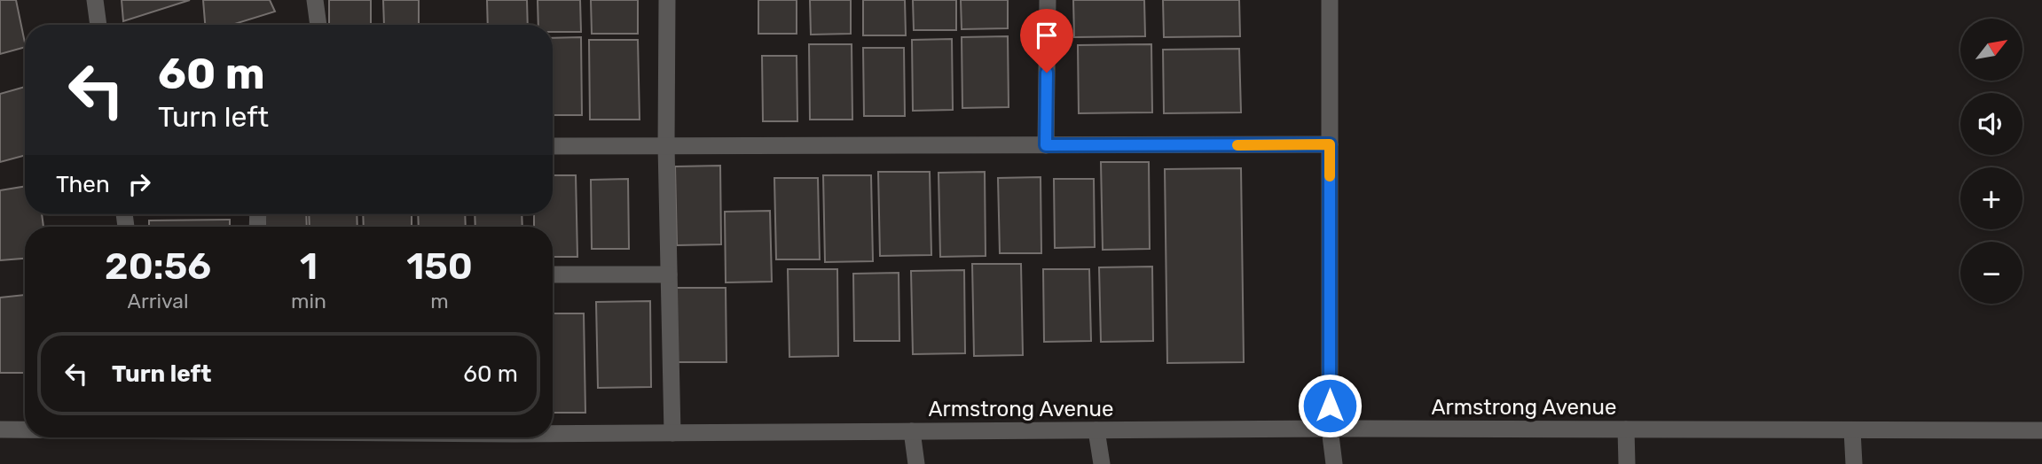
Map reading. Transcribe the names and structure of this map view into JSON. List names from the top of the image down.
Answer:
{
  "streets": {
    "street": ["Armstrong Avenue"]
  },
  "north": "top right",
  "page": {
    "map_buttons": ["+", "−"],
    "turn": ["60 m", "Turn left"],
    "then": "Then",
    "eta": [
      "20:56",
      "Arrival",
      "1",
      "min",
      "150",
      "m"
    ],
    "list": [
      {
        "name": "Turn left",
        "value": "60 m"
      }
    ]
  }
}
